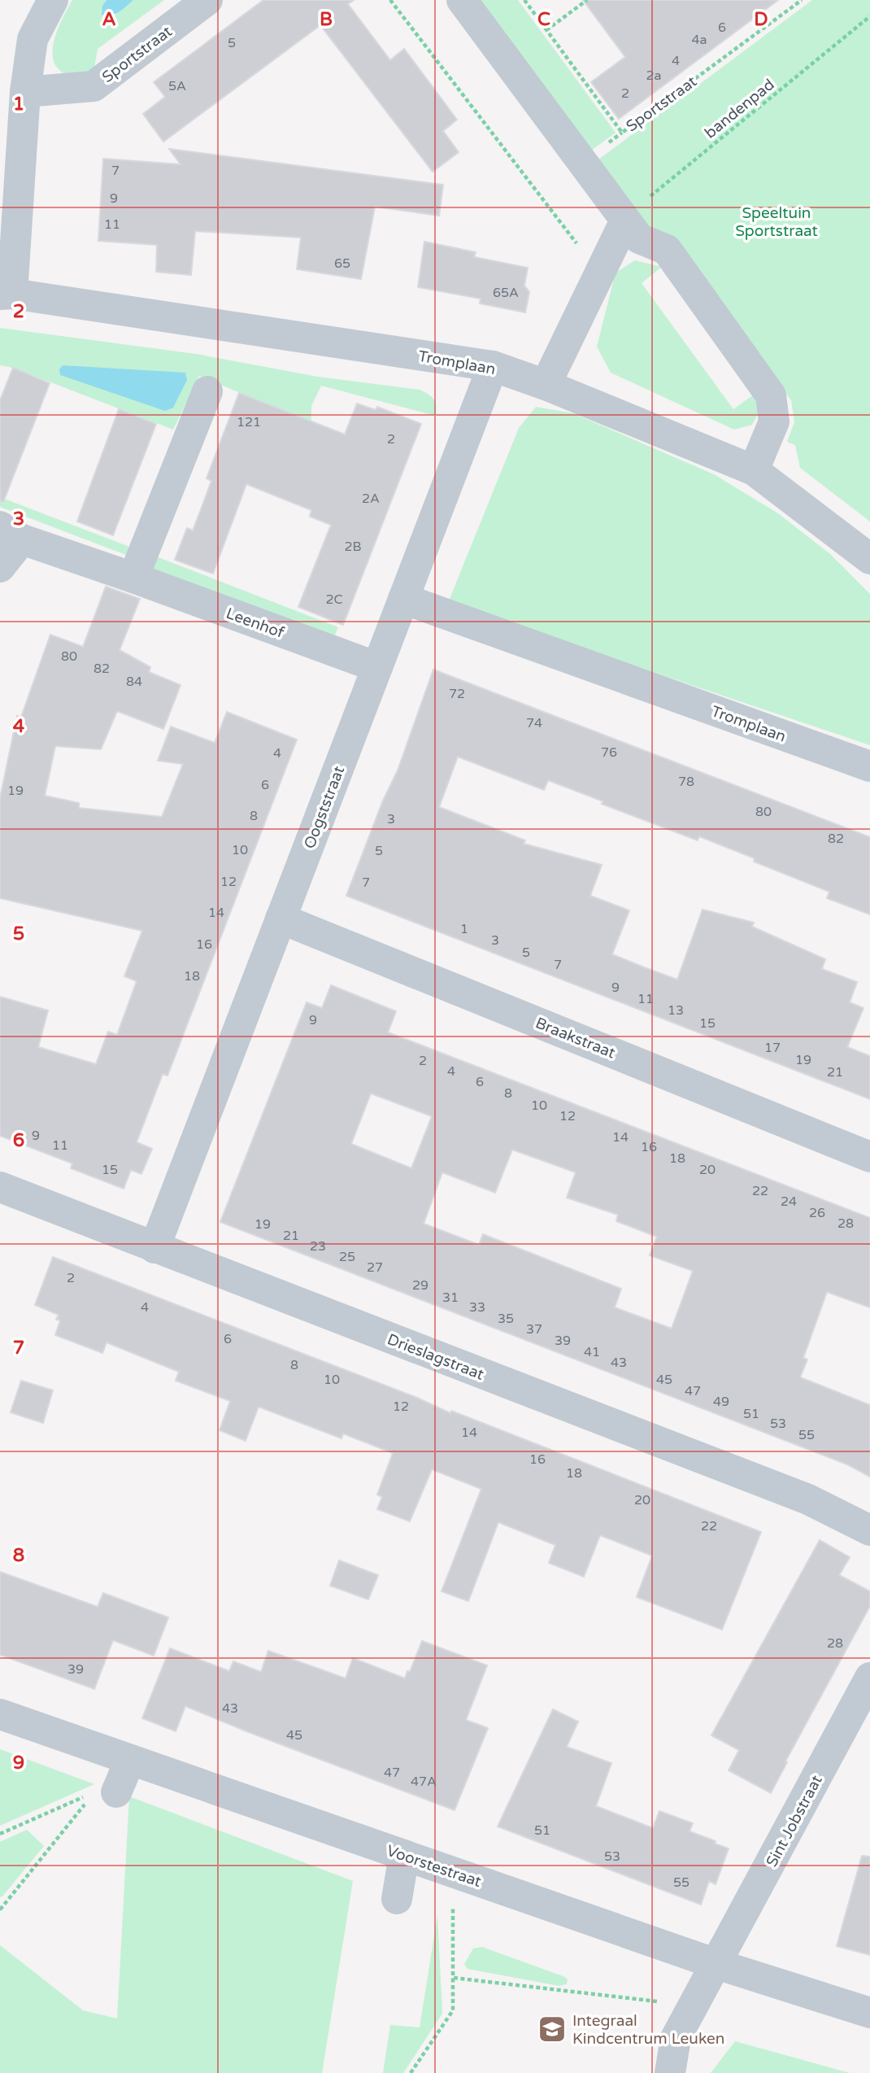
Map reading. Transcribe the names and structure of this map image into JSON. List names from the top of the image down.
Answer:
{
  "streets": {
    "street": [
      "Sportstraat",
      "Tromplaan",
      "Leenhof",
      "Oogststraat",
      "Braakstraat",
      "Drieslagstraat",
      "Sint Jobstraat",
      "Voorstestraat"
    ],
    "path": ["bandenpad"]
  },
  "crossings": [
    ["Tromplaan", "Oogststraat"],
    ["Leenhof", "Oogststraat"],
    ["Oogststraat", "Braakstraat"],
    ["Oogststraat", "Drieslagstraat"],
    ["Sint Jobstraat", "Voorstestraat"]
  ],
  "parks": ["Speeltuin Sportstraat"],
  "places": {
    "school or university": ["Integraal Kindcentrum Leuken"]
  },
  "house_numbers": [
    "6",
    "4a",
    "5",
    "4",
    "2a",
    "5A",
    "2",
    "7",
    "9",
    "11",
    "65",
    "65A",
    "121",
    "2",
    "2A",
    "2B",
    "2C",
    "80",
    "82",
    "84",
    "72",
    "74",
    "76",
    "4",
    "78",
    "6",
    "19",
    "80",
    "8",
    "3",
    "82",
    "10",
    "5",
    "12",
    "7",
    "14",
    "1",
    "3",
    "16",
    "5",
    "7",
    "18",
    "9",
    "11",
    "13",
    "9",
    "15",
    "17",
    "19",
    "2",
    "4",
    "21",
    "6",
    "8",
    "10",
    "12",
    "9",
    "14",
    "11",
    "16",
    "18",
    "15",
    "20",
    "22",
    "24",
    "26",
    "28",
    "19",
    "21",
    "23",
    "25",
    "27",
    "2",
    "29",
    "31",
    "4",
    "33",
    "35",
    "37",
    "6",
    "39",
    "41",
    "43",
    "8",
    "10",
    "45",
    "47",
    "49",
    "12",
    "51",
    "53",
    "14",
    "55",
    "16",
    "18",
    "20",
    "22",
    "28",
    "39",
    "43",
    "45",
    "47",
    "47A",
    "51",
    "53",
    "55"
  ],
  "grid": {
    "columns": [
      "A",
      "B",
      "C",
      "D"
    ],
    "rows": [
      "1",
      "2",
      "3",
      "4",
      "5",
      "6",
      "7",
      "8",
      "9"
    ]
  }
}
